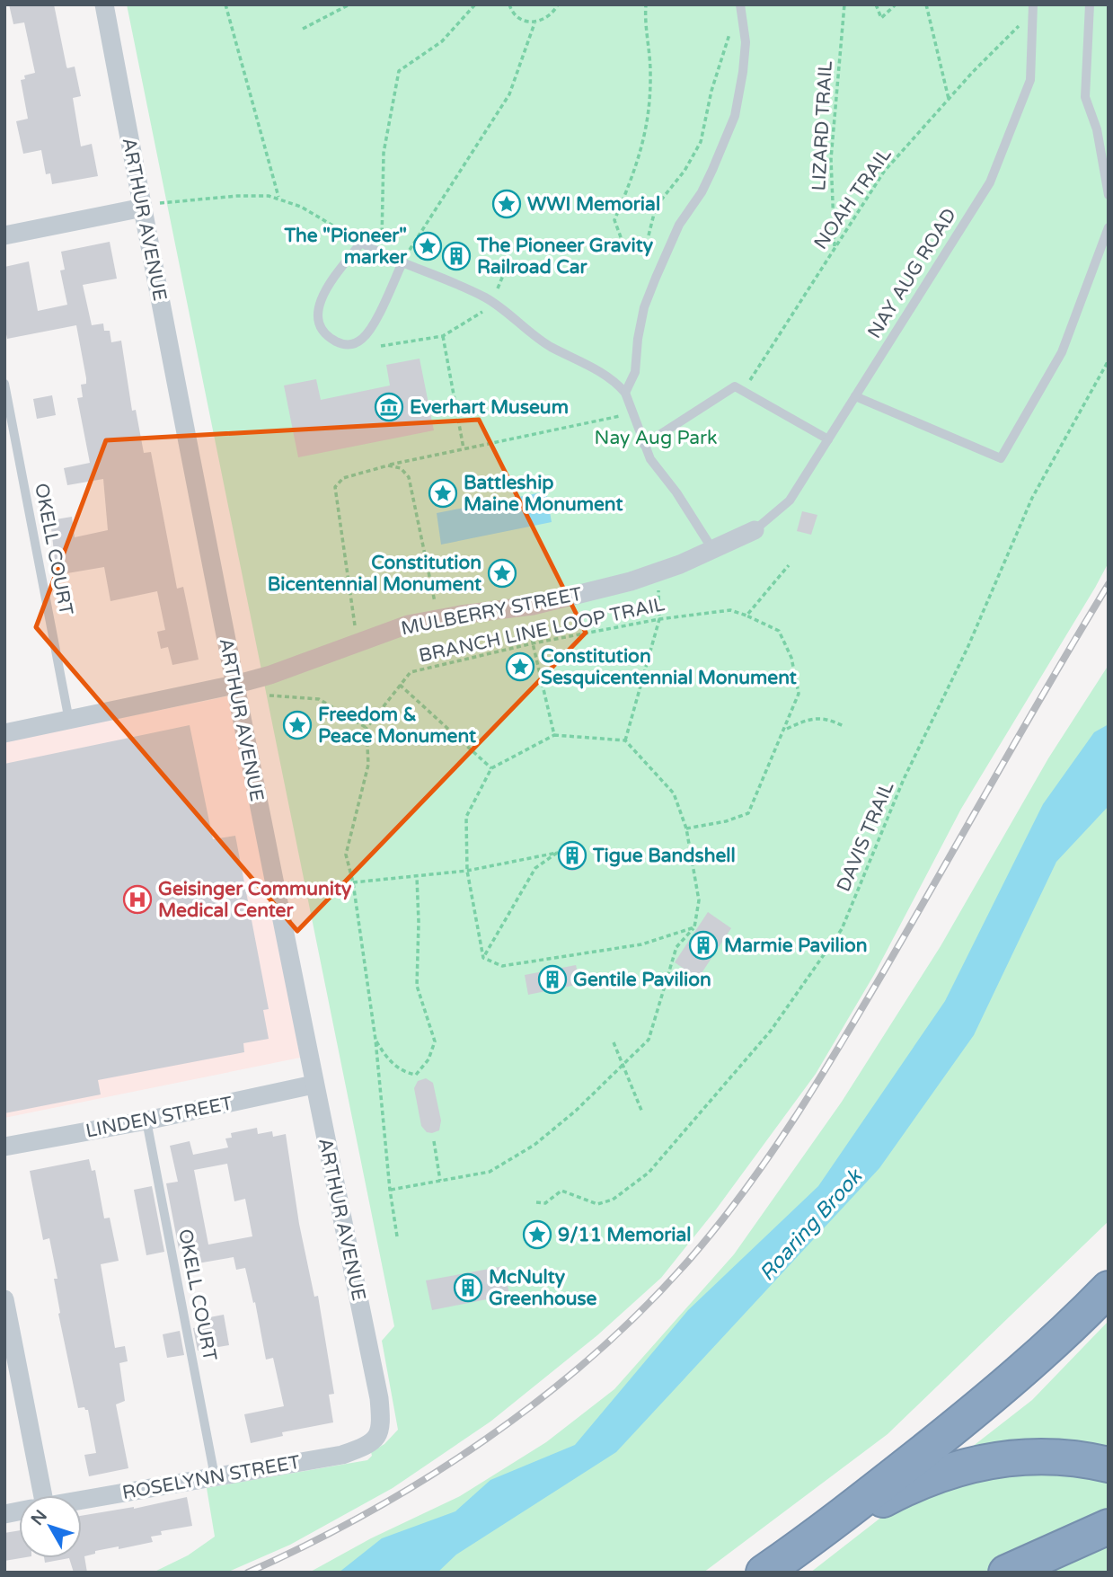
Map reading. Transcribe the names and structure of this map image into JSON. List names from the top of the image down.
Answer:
{
  "streets": {
    "street": [
      "ARTHUR AVENUE",
      "MULBERRY STREET",
      "LINDEN STREET",
      "ROSELYNN STREET"
    ],
    "lane": ["NAY AUG ROAD", "OKELL COURT"],
    "path": [
      "LIZARD TRAIL",
      "NOAH TRAIL",
      "BRANCH LINE LOOP TRAIL",
      "DAVIS TRAIL"
    ]
  },
  "crossings": [
    ["LIZARD TRAIL", "NOAH TRAIL"],
    ["NOAH TRAIL", "NAY AUG ROAD"],
    ["ARTHUR AVENUE", "MULBERRY STREET"],
    ["ARTHUR AVENUE", "LINDEN STREET"],
    ["ARTHUR AVENUE", "ROSELYNN STREET"],
    ["NAY AUG ROAD", "MULBERRY STREET"],
    ["OKELL COURT", "MULBERRY STREET"],
    ["OKELL COURT", "LINDEN STREET"],
    ["OKELL COURT", "ROSELYNN STREET"]
  ],
  "water": ["Roaring Brook"],
  "parks": ["Nay Aug Park"],
  "places": {
    "place": [
      "WWI Memorial",
      "The \"Pioneer\" marker",
      "Battleship Maine Monument",
      "Constitution Bicentennial Monument",
      "Constitution Sesquicentennial Monument",
      "Freedom & Peace Monument",
      "9/11 Memorial"
    ],
    "building": [
      "The Pioneer Gravity Railroad Car",
      "Tigue Bandshell",
      "Marmie Pavilion",
      "Gentile Pavilion",
      "McNulty Greenhouse"
    ],
    "museum": ["Everhart Museum"],
    "hospital": ["Geisinger Community Medical Center"]
  },
  "north": "top left"
}
